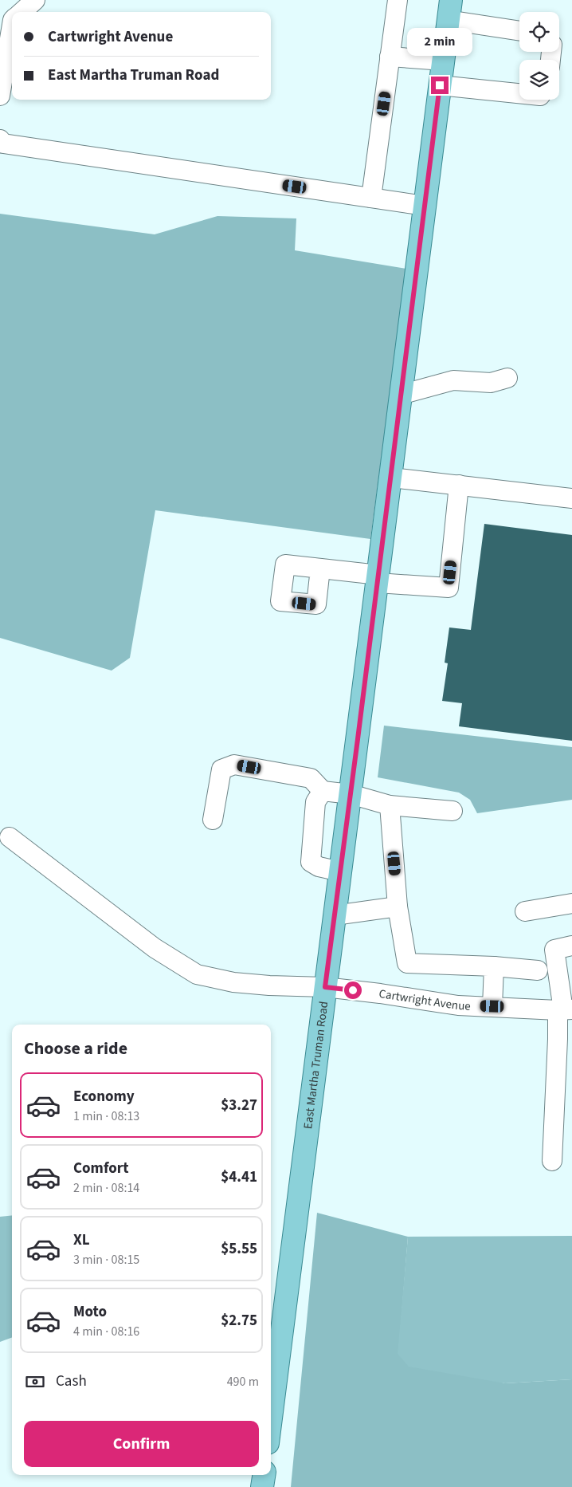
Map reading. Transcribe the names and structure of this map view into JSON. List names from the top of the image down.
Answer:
{
  "streets": {
    "main road": ["East Martha Truman Road"],
    "street": ["Cartwright Avenue"]
  },
  "crossings": [
    ["Cartwright Avenue", "East Martha Truman Road"]
  ],
  "page": {
    "banner": ["Cartwright Avenue", "East Martha Truman Road"],
    "bubble": "2 min",
    "heading": "Choose a ride",
    "list": [
      {
        "name": "Economy",
        "note": "1 min · 08:13",
        "value": "$3.27"
      },
      {
        "name": "Comfort",
        "note": "2 min · 08:14",
        "value": "$4.41"
      },
      {
        "name": "XL",
        "note": "3 min · 08:15",
        "value": "$5.55"
      },
      {
        "name": "Moto",
        "note": "4 min · 08:16",
        "value": "$2.75"
      }
    ],
    "pay": ["Cash", "490 m"],
    "buttons": "Confirm"
  }
}
